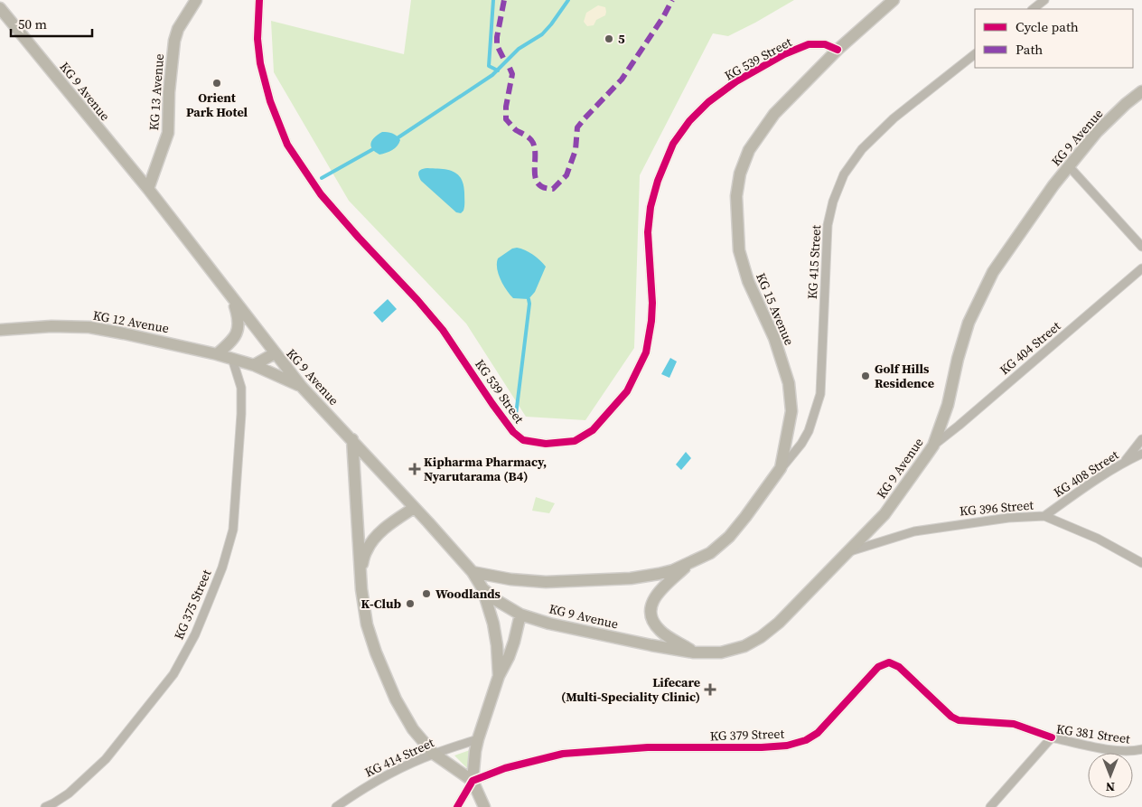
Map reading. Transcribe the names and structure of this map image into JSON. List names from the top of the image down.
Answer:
{
  "streets": {
    "main road": [
      "KG 9 Avenue",
      "KG 13 Avenue",
      "KG 15 Avenue",
      "KG 12 Avenue"
    ],
    "street": [
      "KG 539 Street",
      "KG 415 Street",
      "KG 404 Street",
      "KG 408 Street",
      "KG 396 Street",
      "KG 375 Street",
      "KG 381 Street",
      "KG 379 Street",
      "KG 414 Street"
    ]
  },
  "crossings": [
    ["KG 539 Street", "KG 15 Avenue"],
    ["KG 9 Avenue", "KG 13 Avenue"],
    ["KG 9 Avenue", "KG 15 Avenue"],
    ["KG 9 Avenue", "KG 12 Avenue"],
    ["KG 9 Avenue", "KG 404 Street"],
    ["KG 9 Avenue", "KG 396 Street"],
    ["KG 415 Street", "KG 15 Avenue"],
    ["KG 12 Avenue", "KG 375 Street"],
    ["KG 408 Street", "KG 396 Street"],
    ["KG 381 Street", "KG 379 Street"]
  ],
  "places": {
    "other": [
      "5",
      "Orient Park Hotel",
      "Golf Hills Residence",
      "Woodlands",
      "K-Club"
    ],
    "health": ["Kipharma Pharmacy, Nyarutarama (B4)", "Lifecare (Multi-Speciality Clinic)"]
  },
  "legend": ["Cycle path", "Path"],
  "scale_bar": "50 m",
  "north": "bottom"
}
